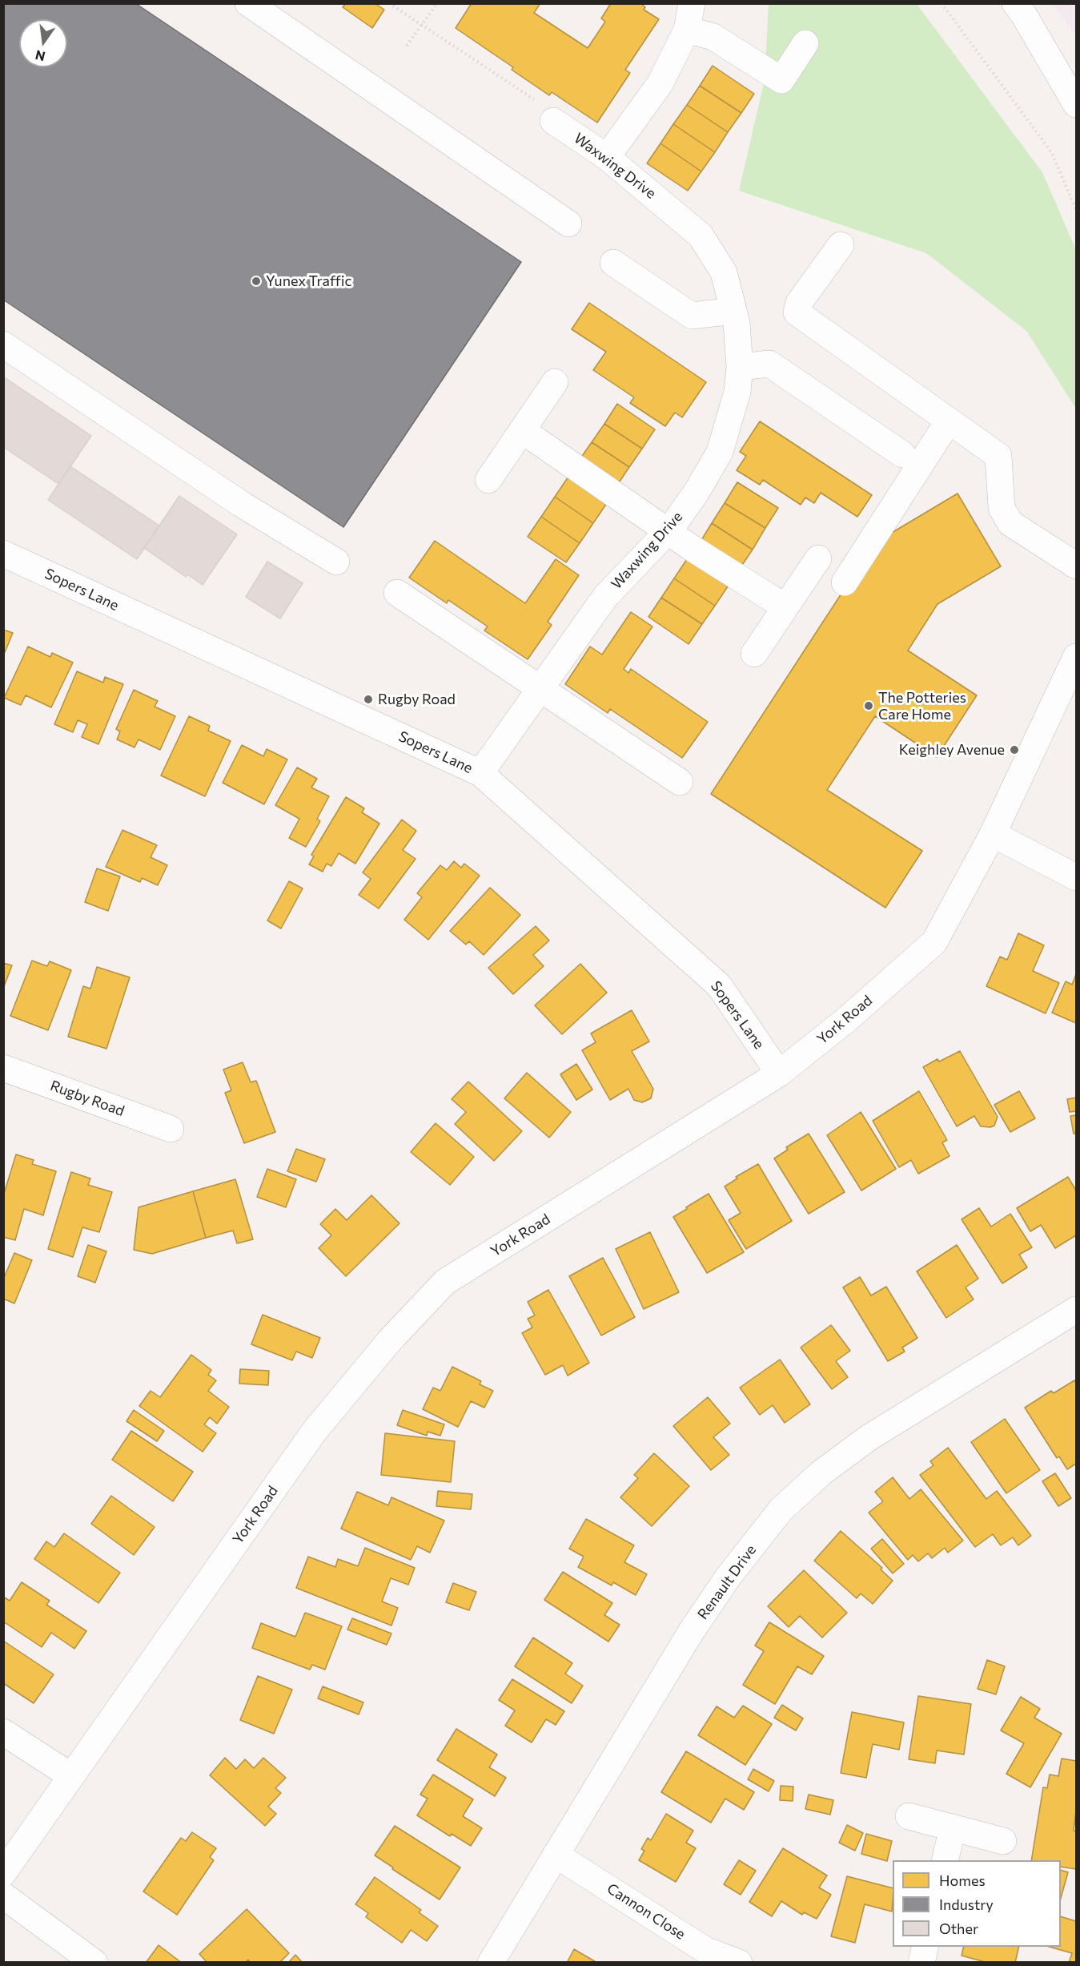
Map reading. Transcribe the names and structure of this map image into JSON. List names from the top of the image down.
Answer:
{
  "streets": {
    "street": [
      "Waxwing Drive",
      "Sopers Lane",
      "York Road",
      "Rugby Road",
      "Renault Drive",
      "Cannon Close"
    ]
  },
  "crossings": [
    ["Waxwing Drive", "Sopers Lane"],
    ["Sopers Lane", "York Road"],
    ["Renault Drive", "Cannon Close"]
  ],
  "places": [
    "Yunex Traffic",
    "Rugby Road",
    "The Potteries Care Home",
    "Keighley Avenue"
  ],
  "legend": ["Homes", "Industry", "Other"],
  "north": "bottom"
}
